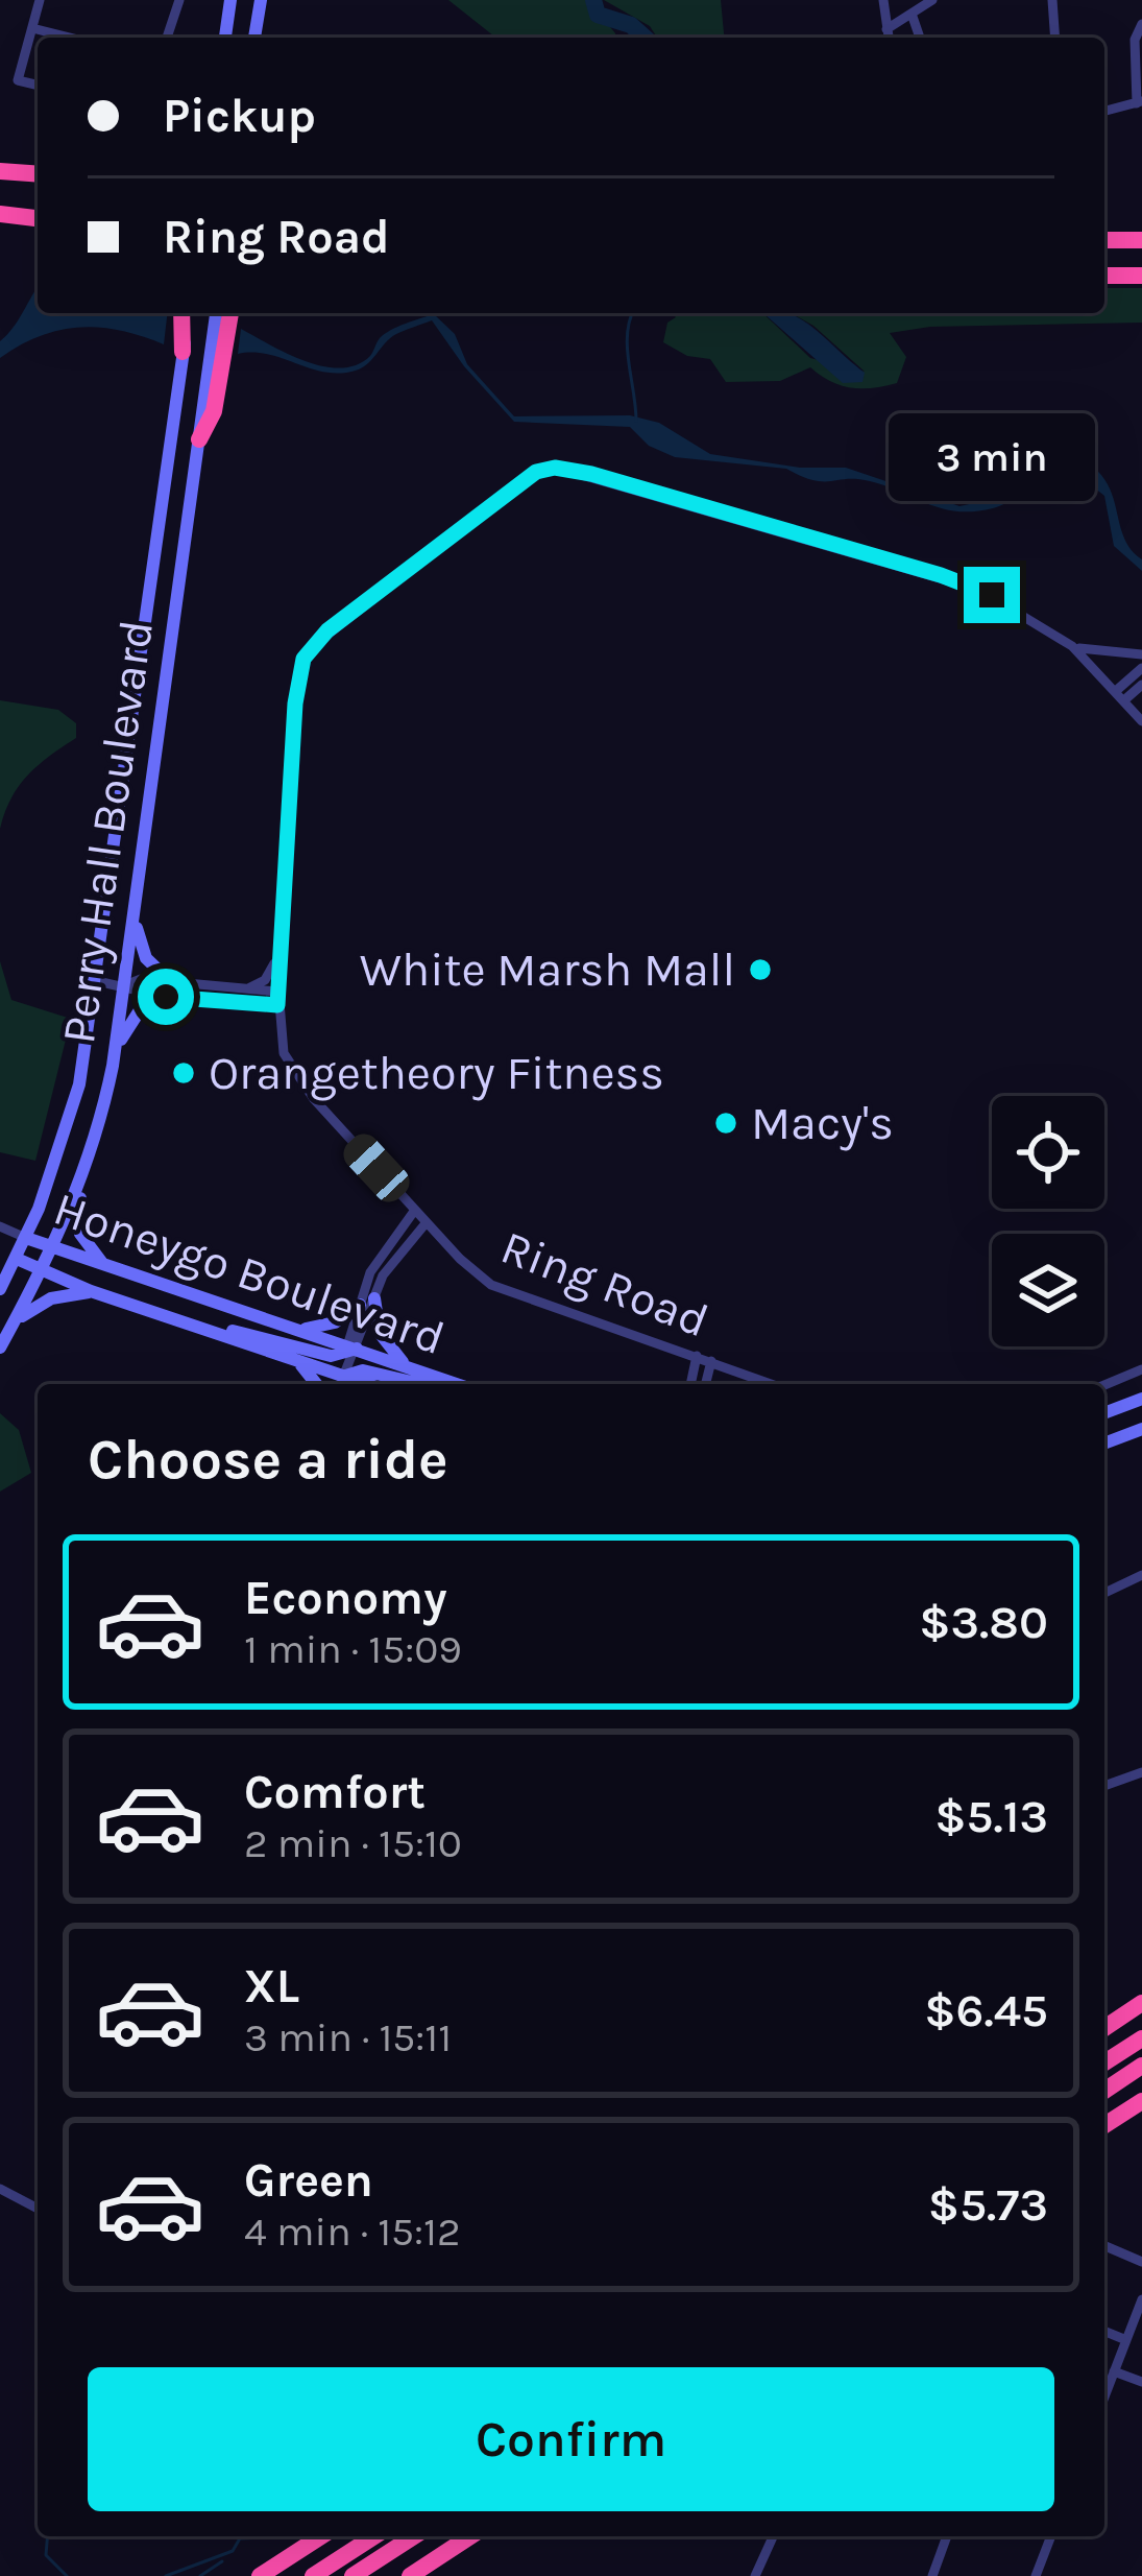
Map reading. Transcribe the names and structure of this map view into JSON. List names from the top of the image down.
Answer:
{
  "streets": {
    "main road": ["Perry Hall Boulevard", "Honeygo Boulevard"],
    "street": ["Ring Road"]
  },
  "crossings": [
    ["Perry Hall Boulevard", "Honeygo Boulevard"]
  ],
  "places": ["White Marsh Mall", "Orangetheory Fitness", "Macy's"],
  "page": {
    "banner": ["Pickup", "Ring Road"],
    "bubble": "3 min",
    "heading": "Choose a ride",
    "list": [
      {
        "name": "Economy",
        "note": "1 min · 15:09",
        "value": "$3.80"
      },
      {
        "name": "Comfort",
        "note": "2 min · 15:10",
        "value": "$5.13"
      },
      {
        "name": "XL",
        "note": "3 min · 15:11",
        "value": "$6.45"
      },
      {
        "name": "Green",
        "note": "4 min · 15:12",
        "value": "$5.73"
      }
    ],
    "buttons": "Confirm"
  }
}
